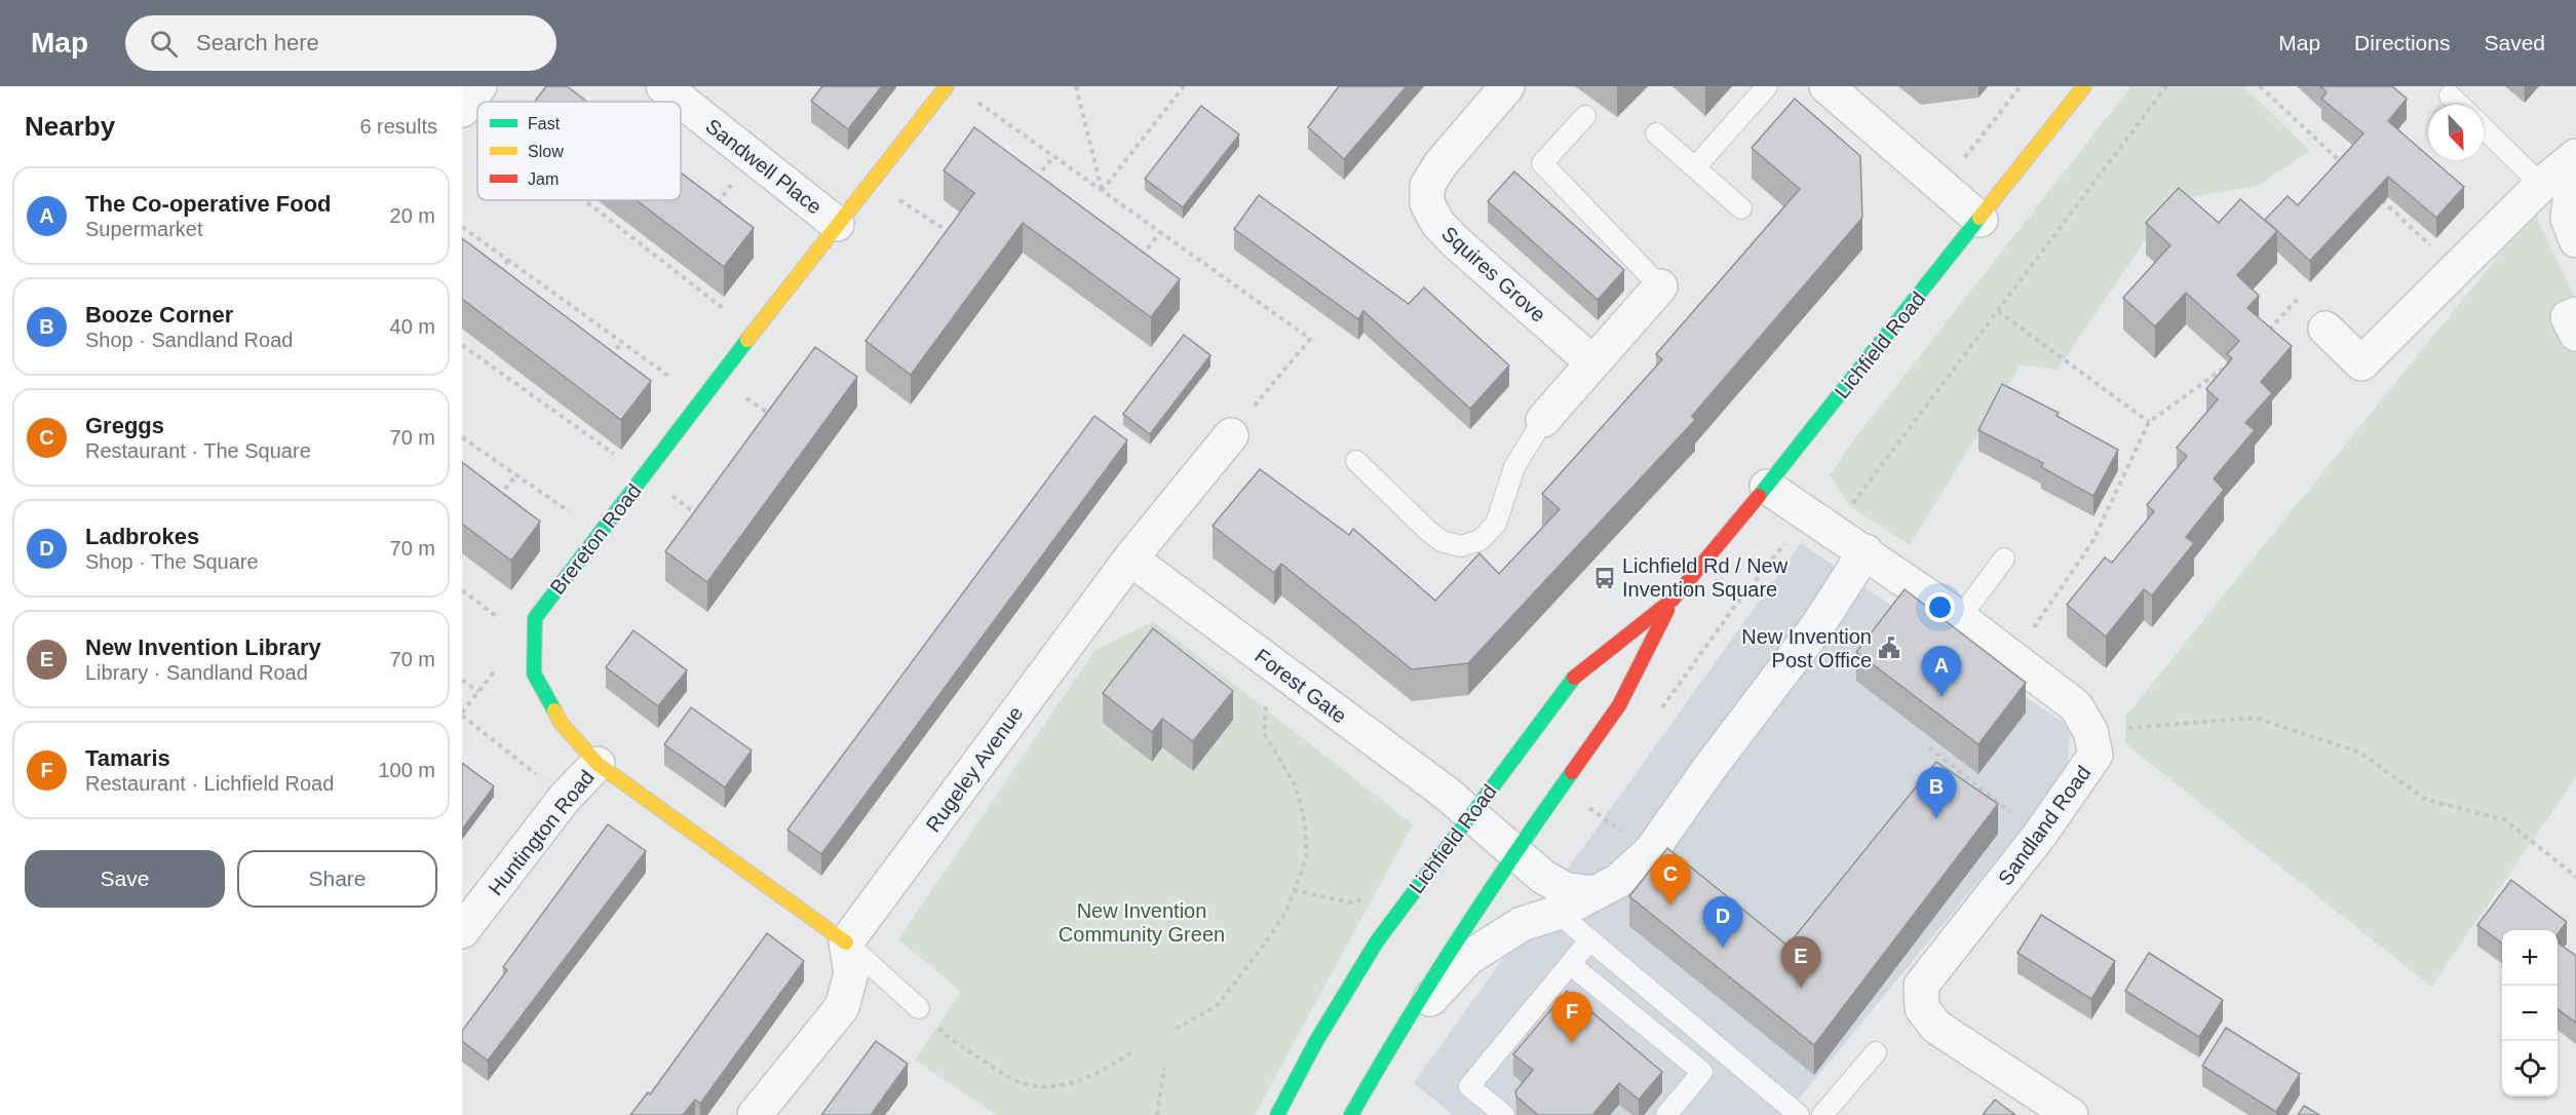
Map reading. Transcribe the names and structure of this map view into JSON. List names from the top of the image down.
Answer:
{
  "streets": {
    "main road": ["Lichfield Road", "Brereton Road"],
    "street": [
      "Sandwell Place",
      "Squires Grove",
      "Forest Gate",
      "Rugeley Avenue",
      "Sandland Road",
      "Huntington Road"
    ]
  },
  "crossings": [
    ["Sandwell Place", "Brereton Road"],
    ["Lichfield Road", "Forest Gate"],
    ["Lichfield Road", "Sandland Road"],
    ["Brereton Road", "Rugeley Avenue"],
    ["Brereton Road", "Huntington Road"],
    ["Forest Gate", "Rugeley Avenue"]
  ],
  "parks": ["New Invention Community Green"],
  "places": {
    "bus stop": ["Lichfield Rd / New Invention Square"],
    "public building": ["New Invention Post Office"]
  },
  "legend": ["Fast", "Slow", "Jam"],
  "north": "bottom right",
  "page": {
    "header": "Map",
    "search": "Search here",
    "nav": ["Map", "Directions", "Saved"],
    "heading": ["Nearby", "6 results"],
    "list": [
      {
        "mark": "A",
        "name": "The Co-operative Food",
        "note": "Supermarket",
        "value": "20 m"
      },
      {
        "mark": "B",
        "name": "Booze Corner",
        "note": "Shop · Sandland Road",
        "value": "40 m"
      },
      {
        "mark": "C",
        "name": "Greggs",
        "note": "Restaurant · The Square",
        "value": "70 m"
      },
      {
        "mark": "D",
        "name": "Ladbrokes",
        "note": "Shop · The Square",
        "value": "70 m"
      },
      {
        "mark": "E",
        "name": "New Invention Library",
        "note": "Library · Sandland Road",
        "value": "70 m"
      },
      {
        "mark": "F",
        "name": "Tamaris",
        "note": "Restaurant · Lichfield Road",
        "value": "100 m"
      }
    ],
    "pins": [
      "A",
      "B",
      "C",
      "D",
      "E",
      "F"
    ],
    "buttons": ["Save", "Share"],
    "map_buttons": ["+", "−"]
  }
}
